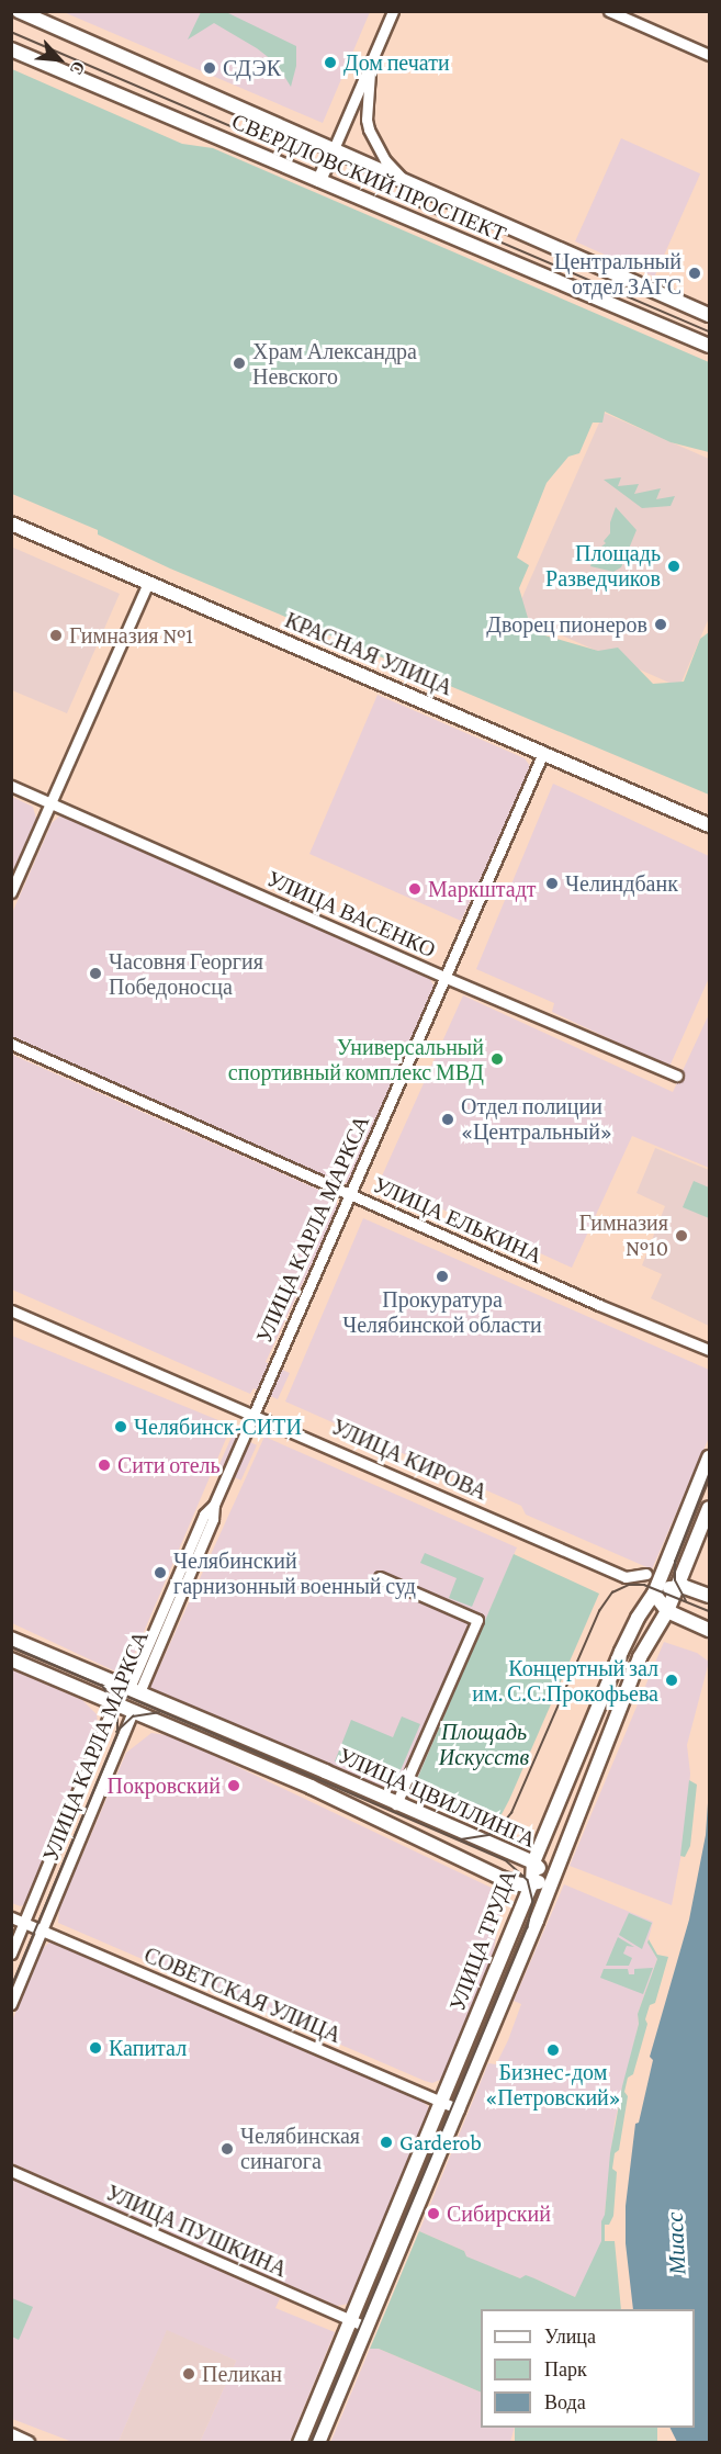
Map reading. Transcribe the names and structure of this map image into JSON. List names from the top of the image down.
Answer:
{
  "streets": {
    "main road": [
      "СВЕРДЛОВСКИЙ ПРОСПЕКТ",
      "КРАСНАЯ УЛИЦА",
      "УЛИЦА КАРЛА МАРКСА",
      "УЛИЦА ЦВИЛЛИНГА",
      "УЛИЦА ТРУДА"
    ],
    "street": [
      "УЛИЦА ВАСЕНКО",
      "УЛИЦА ЕЛЬКИНА",
      "УЛИЦА КИРОВА",
      "СОВЕТСКАЯ УЛИЦА",
      "УЛИЦА ПУШКИНА"
    ]
  },
  "crossings": [
    ["КРАСНАЯ УЛИЦА", "УЛИЦА КАРЛА МАРКСА"],
    ["УЛИЦА ВАСЕНКО", "УЛИЦА КАРЛА МАРКСА"],
    ["УЛИЦА ЕЛЬКИНА", "УЛИЦА КАРЛА МАРКСА"],
    ["УЛИЦА КАРЛА МАРКСА", "УЛИЦА КИРОВА"],
    ["УЛИЦА КАРЛА МАРКСА", "УЛИЦА ЦВИЛЛИНГА"],
    ["УЛИЦА КАРЛА МАРКСА", "СОВЕТСКАЯ УЛИЦА"],
    ["УЛИЦА ЦВИЛЛИНГА", "УЛИЦА ТРУДА"],
    ["УЛИЦА ТРУДА", "СОВЕТСКАЯ УЛИЦА"],
    ["УЛИЦА ТРУДА", "УЛИЦА ПУШКИНА"]
  ],
  "water": ["Миасс"],
  "parks": ["Площадь Искусств"],
  "places": [
    "Дом печати",
    "СДЭК",
    "Центральный отдел ЗАГС",
    "Храм Александра Невского",
    "Площадь Разведчиков",
    "Дворец пионеров",
    "Гимназия №1",
    "Челиндбанк",
    "Маркштадт",
    "Часовня Георгия Победоносца",
    "Универсальный спортивный комплекс МВД",
    "Отдел полиции «Центральный»",
    "Гимназия №10",
    "Прокуратура Челябинской области",
    "Челябинск-СИТИ",
    "Сити отель",
    "Челябинский гарнизонный военный суд",
    "Концертный зал им. С.С.Прокофьева",
    "Покровский",
    "Капитал",
    "Бизнес-дом «Петровский»",
    "Garderob",
    "Челябинская синагога",
    "Сибирский",
    "Пеликан"
  ],
  "legend": ["Улица", "Парк", "Вода"],
  "north": "bottom right"
}
